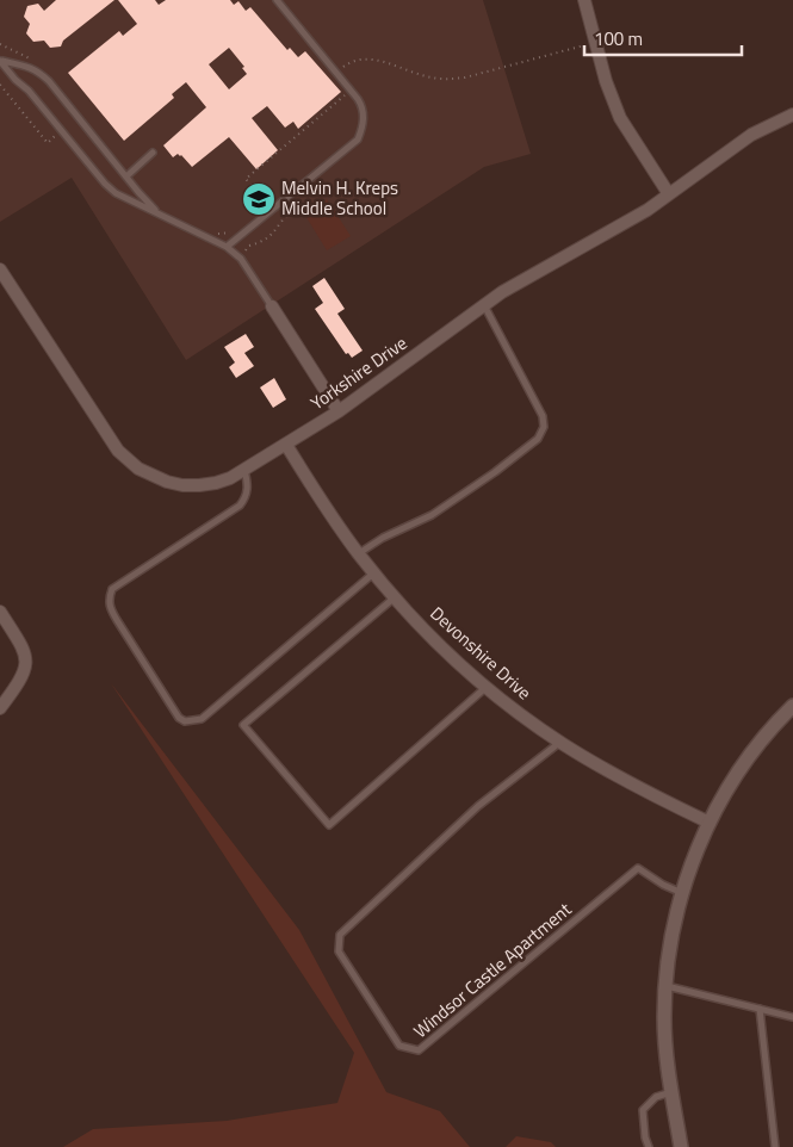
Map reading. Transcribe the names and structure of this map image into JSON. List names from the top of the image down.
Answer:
{
  "streets": {
    "street": ["Yorkshire Drive", "Devonshire Drive"],
    "lane": ["Windsor Castle Apartment"]
  },
  "crossings": [
    ["Yorkshire Drive", "Devonshire Drive"],
    ["Devonshire Drive", "Windsor Castle Apartment"]
  ],
  "places": {
    "school or university": ["Melvin H. Kreps Middle School"]
  },
  "scale_bar": "100 m"
}
